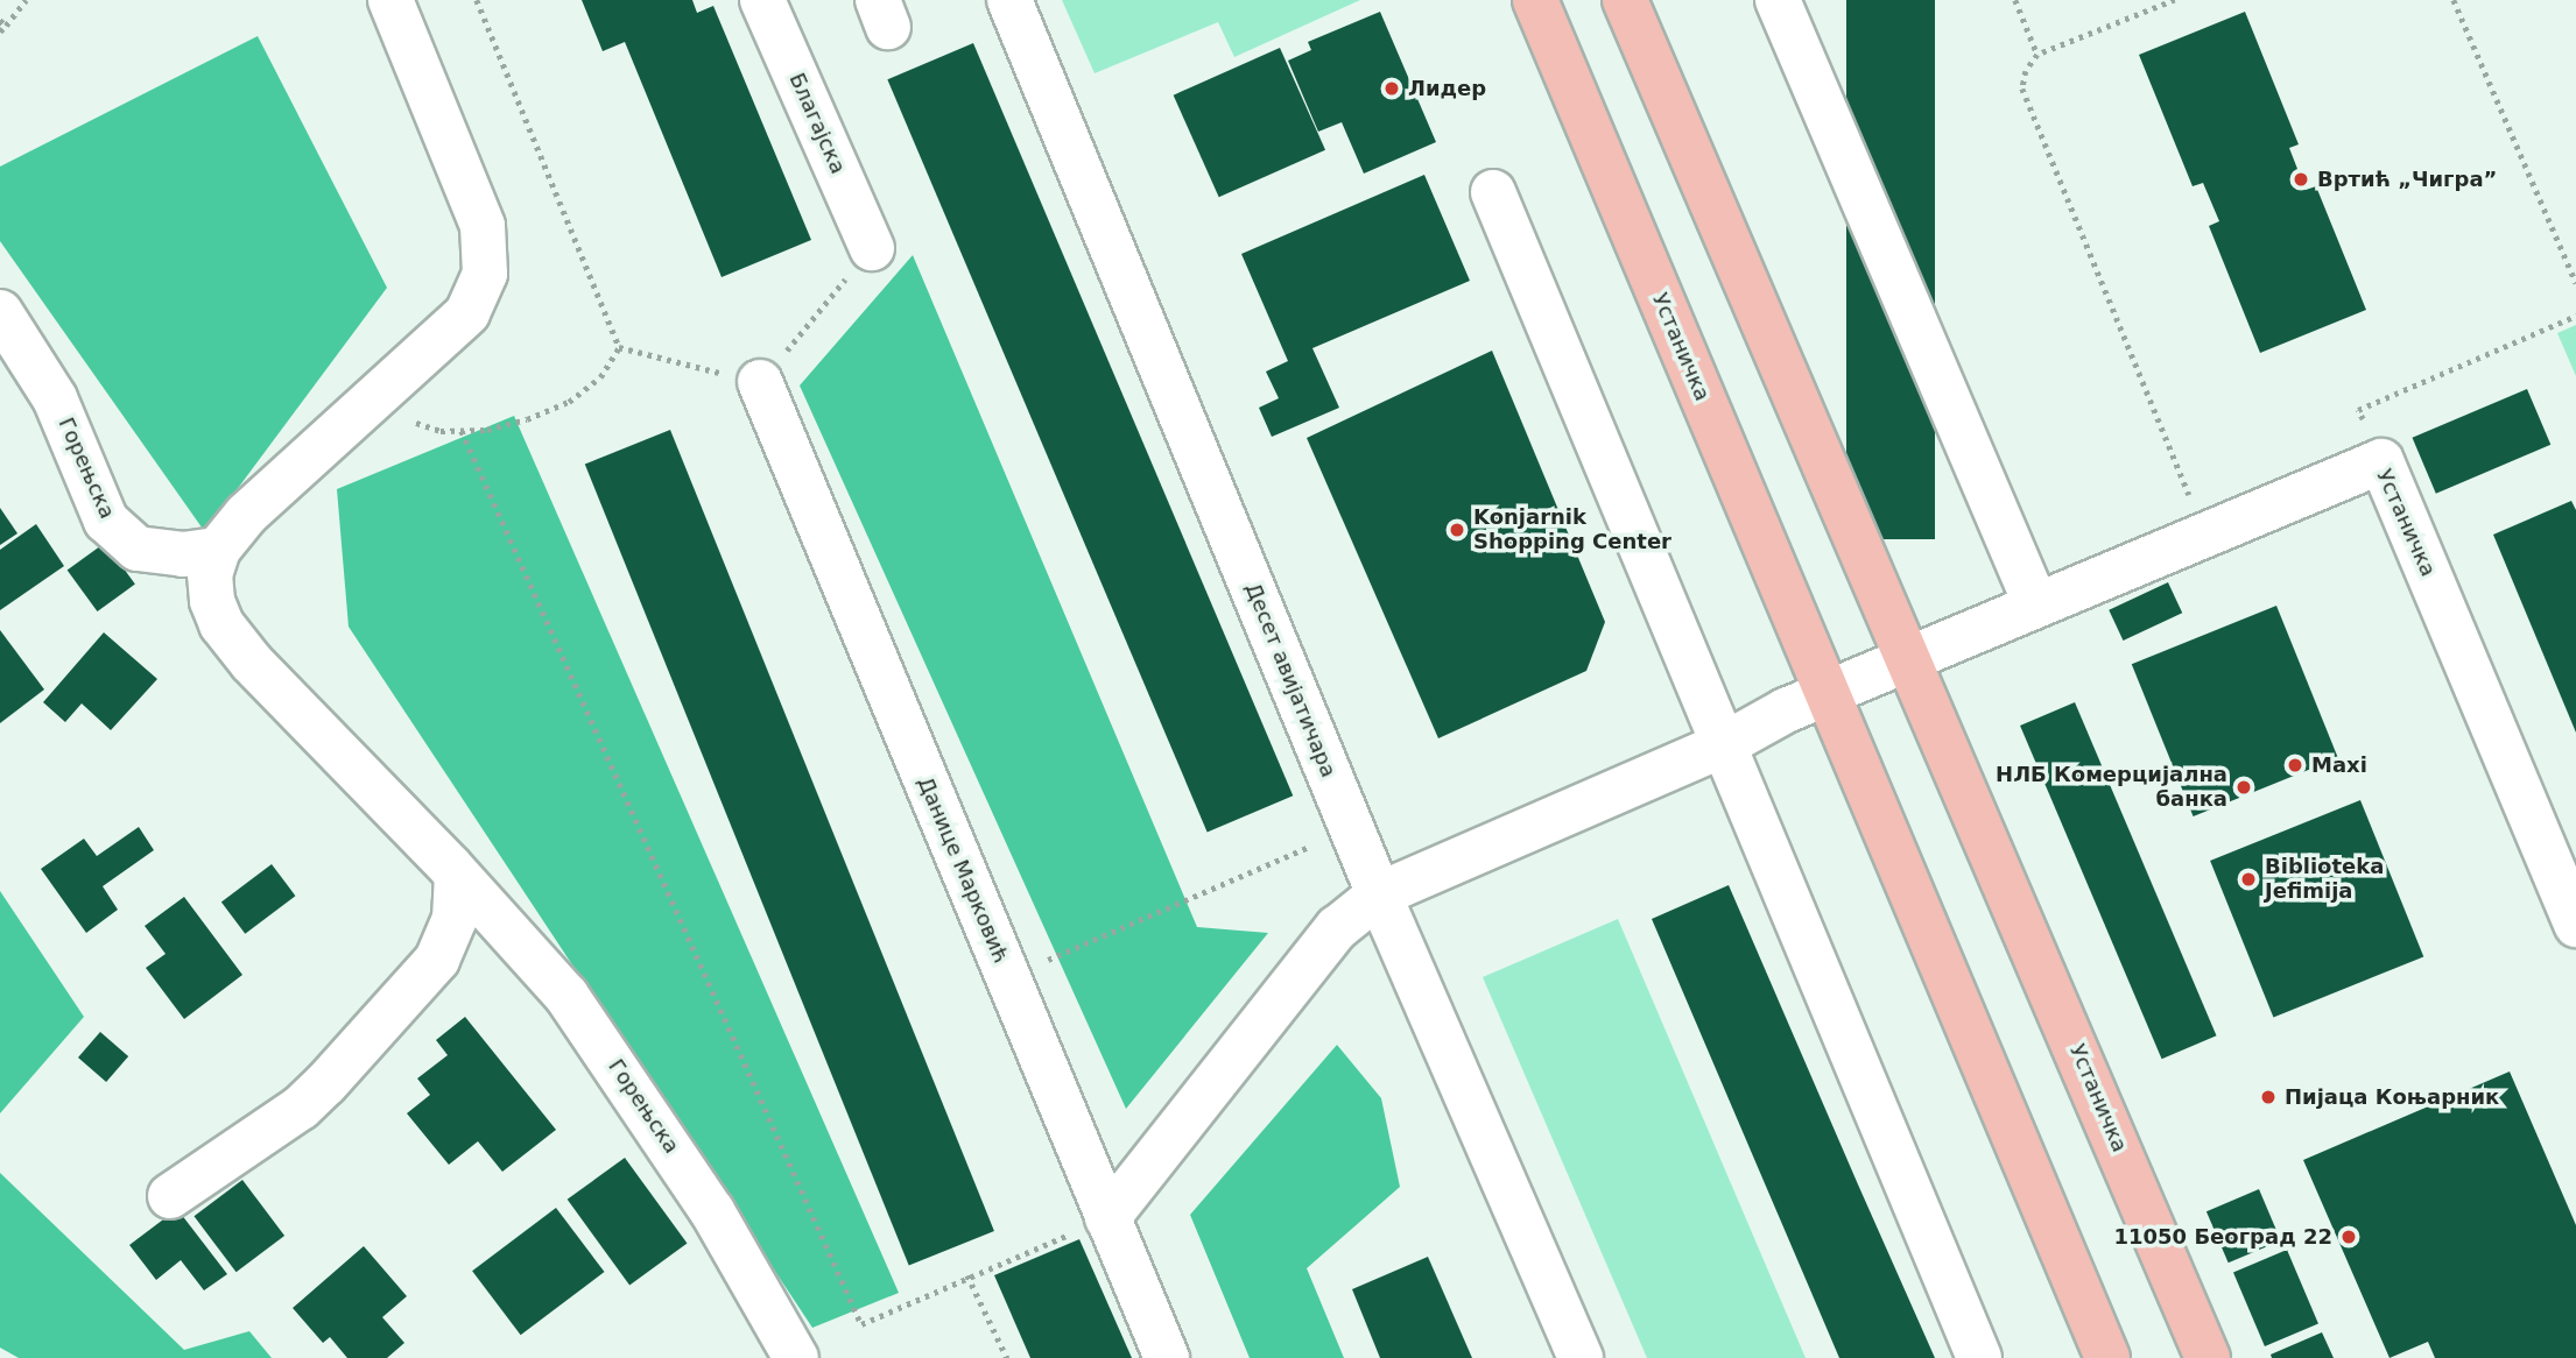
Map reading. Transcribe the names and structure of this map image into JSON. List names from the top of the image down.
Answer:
{
  "streets": {
    "main road": ["Устаничка"],
    "lane": [
      "Благајска",
      "Горењска",
      "Десет авијатичара",
      "Данице Марковић"
    ]
  },
  "places": [
    "Лидер",
    "Вртић „Чигра”",
    "Konjarnik Shopping Center",
    "Maxi",
    "НЛБ Комерцијална банка",
    "Biblioteka Jefimija",
    "Пијаца Коњарник",
    "11050 Београд 22"
  ]
}
